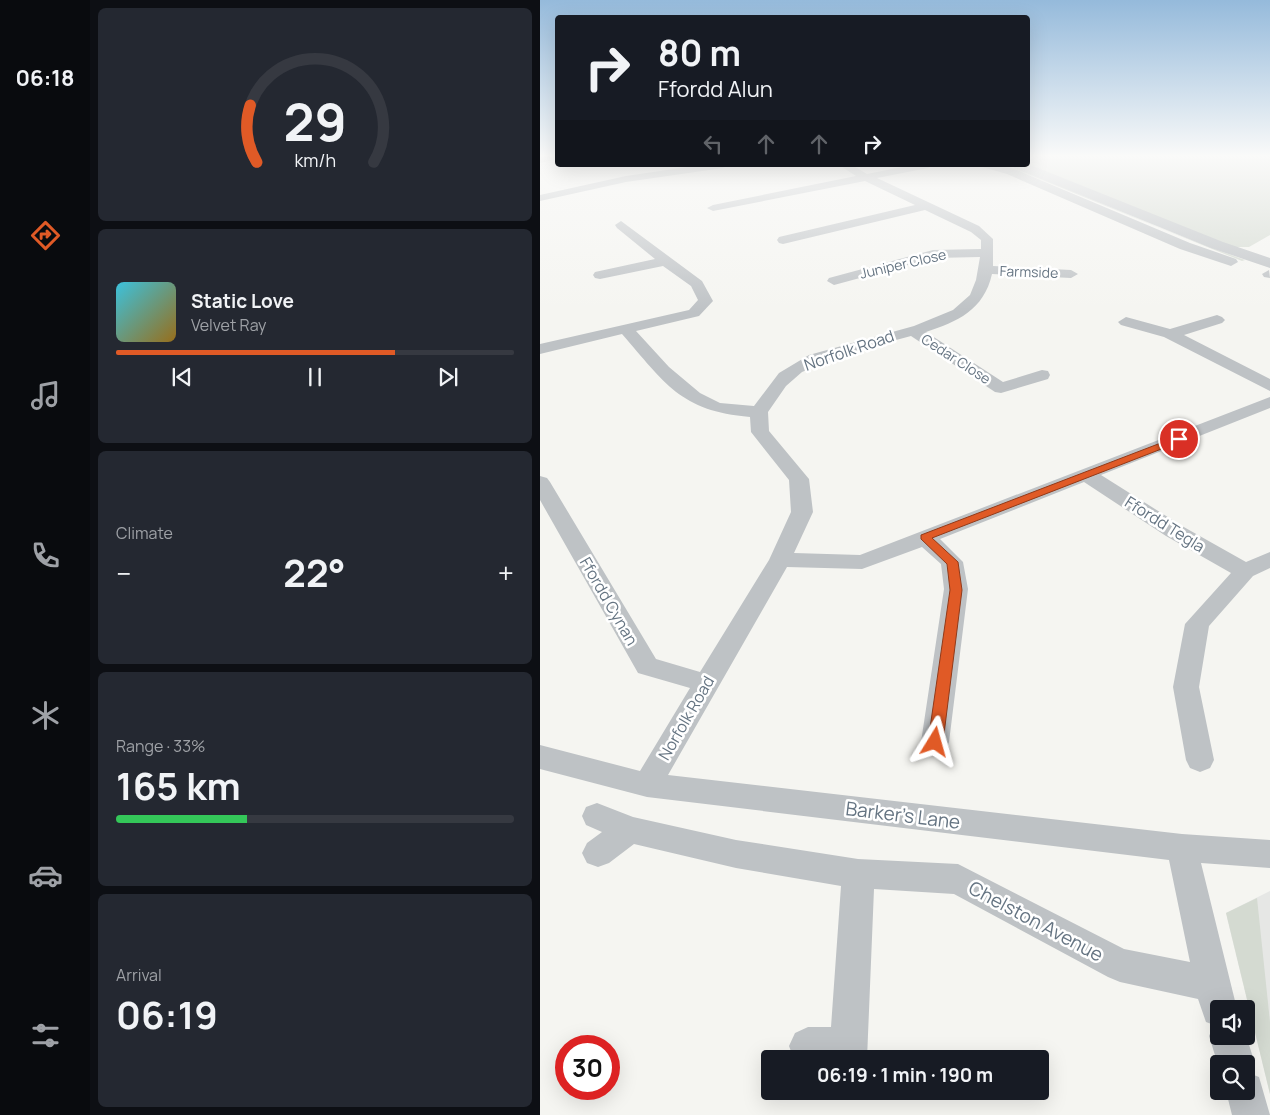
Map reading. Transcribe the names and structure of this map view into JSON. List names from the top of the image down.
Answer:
{
  "streets": {
    "street": [
      "Juniper Close",
      "Farmside",
      "Norfolk Road",
      "Cedar Close",
      "Ffordd Tegla",
      "Ffordd Cynan",
      "Barker's Lane",
      "Chelston Avenue"
    ]
  },
  "crossings": [
    ["Juniper Close", "Farmside"],
    ["Juniper Close", "Norfolk Road"],
    ["Farmside", "Norfolk Road"],
    ["Norfolk Road", "Cedar Close"],
    ["Norfolk Road", "Ffordd Cynan"],
    ["Norfolk Road", "Barker's Lane"]
  ],
  "page": {
    "tabs": "06:18",
    "turn": ["80 m", "Ffordd Alun"],
    "song": ["Static Love", "Velvet Ray"],
    "tile": [
      "Climate",
      ["Range · 33%", "165 km"],
      ["Arrival", "06:19"]
    ],
    "heat": ["−", "22°", "+"],
    "limit": "30",
    "trip": "06:19 · 1 min · 190 m",
    "gauge": ["29", "km/h"]
  }
}
